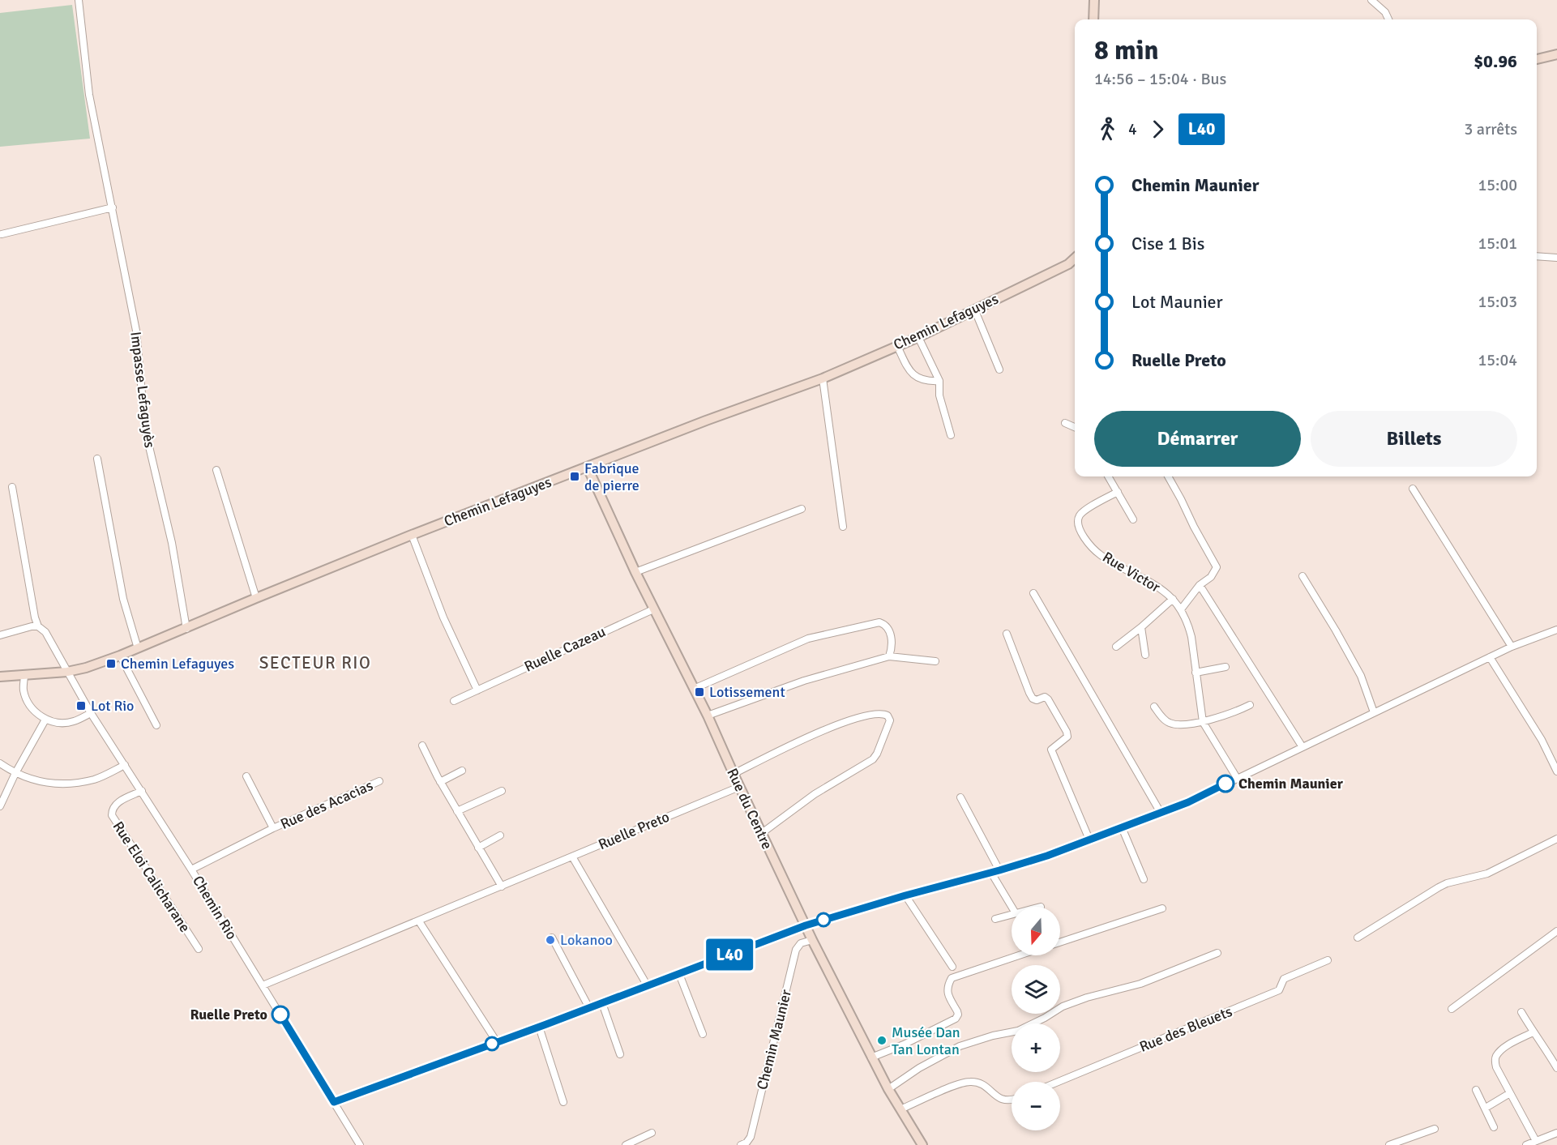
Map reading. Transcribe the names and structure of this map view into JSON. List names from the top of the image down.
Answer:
{
  "streets": {
    "main road": ["Chemin Lefaguyes", "Rue du Centre"],
    "street": [
      "Impasse Lefaguyès",
      "Rue Victor",
      "Ruelle Cazeau",
      "Rue des Acacias",
      "Ruelle Preto",
      "Rue Eloi Calicharane",
      "Chemin Rio",
      "Rue des Bleuets",
      "Chemin Maunier"
    ]
  },
  "crossings": [
    ["Chemin Lefaguyes", "Impasse Lefaguyès"],
    ["Chemin Lefaguyes", "Rue du Centre"],
    ["Chemin Lefaguyes", "Chemin Rio"],
    ["Ruelle Cazeau", "Rue du Centre"],
    ["Rue des Acacias", "Chemin Rio"],
    ["Rue du Centre", "Ruelle Preto"],
    ["Rue du Centre", "Chemin Maunier"],
    ["Ruelle Preto", "Chemin Rio"],
    ["Rue Eloi Calicharane", "Chemin Rio"]
  ],
  "districts": ["SECTEUR RIO"],
  "places": {
    "transit": [
      "Fabrique de pierre",
      "Chemin Lefaguyes",
      "Lotissement",
      "Lot Rio"
    ],
    "other": [
      "Chemin Maunier",
      "Lokanoo",
      "Ruelle Preto",
      "Musée Dan Tan Lontan"
    ]
  },
  "lines": ["bus line L40"],
  "north": "bottom",
  "page": {
    "on_map": "L40",
    "heading": ["8 min", "14:56 – 15:04 · Bus", "$0.96"],
    "legs": ["4", "L40", "3 arrêts"],
    "list": [
      {
        "name": "Chemin Maunier",
        "value": "15:00"
      },
      {
        "name": "Cise 1 Bis",
        "value": "15:01"
      },
      {
        "name": "Lot Maunier",
        "value": "15:03"
      },
      {
        "name": "Ruelle Preto",
        "value": "15:04"
      }
    ],
    "buttons": ["Démarrer", "Billets"],
    "map_buttons": ["+", "−"]
  }
}
